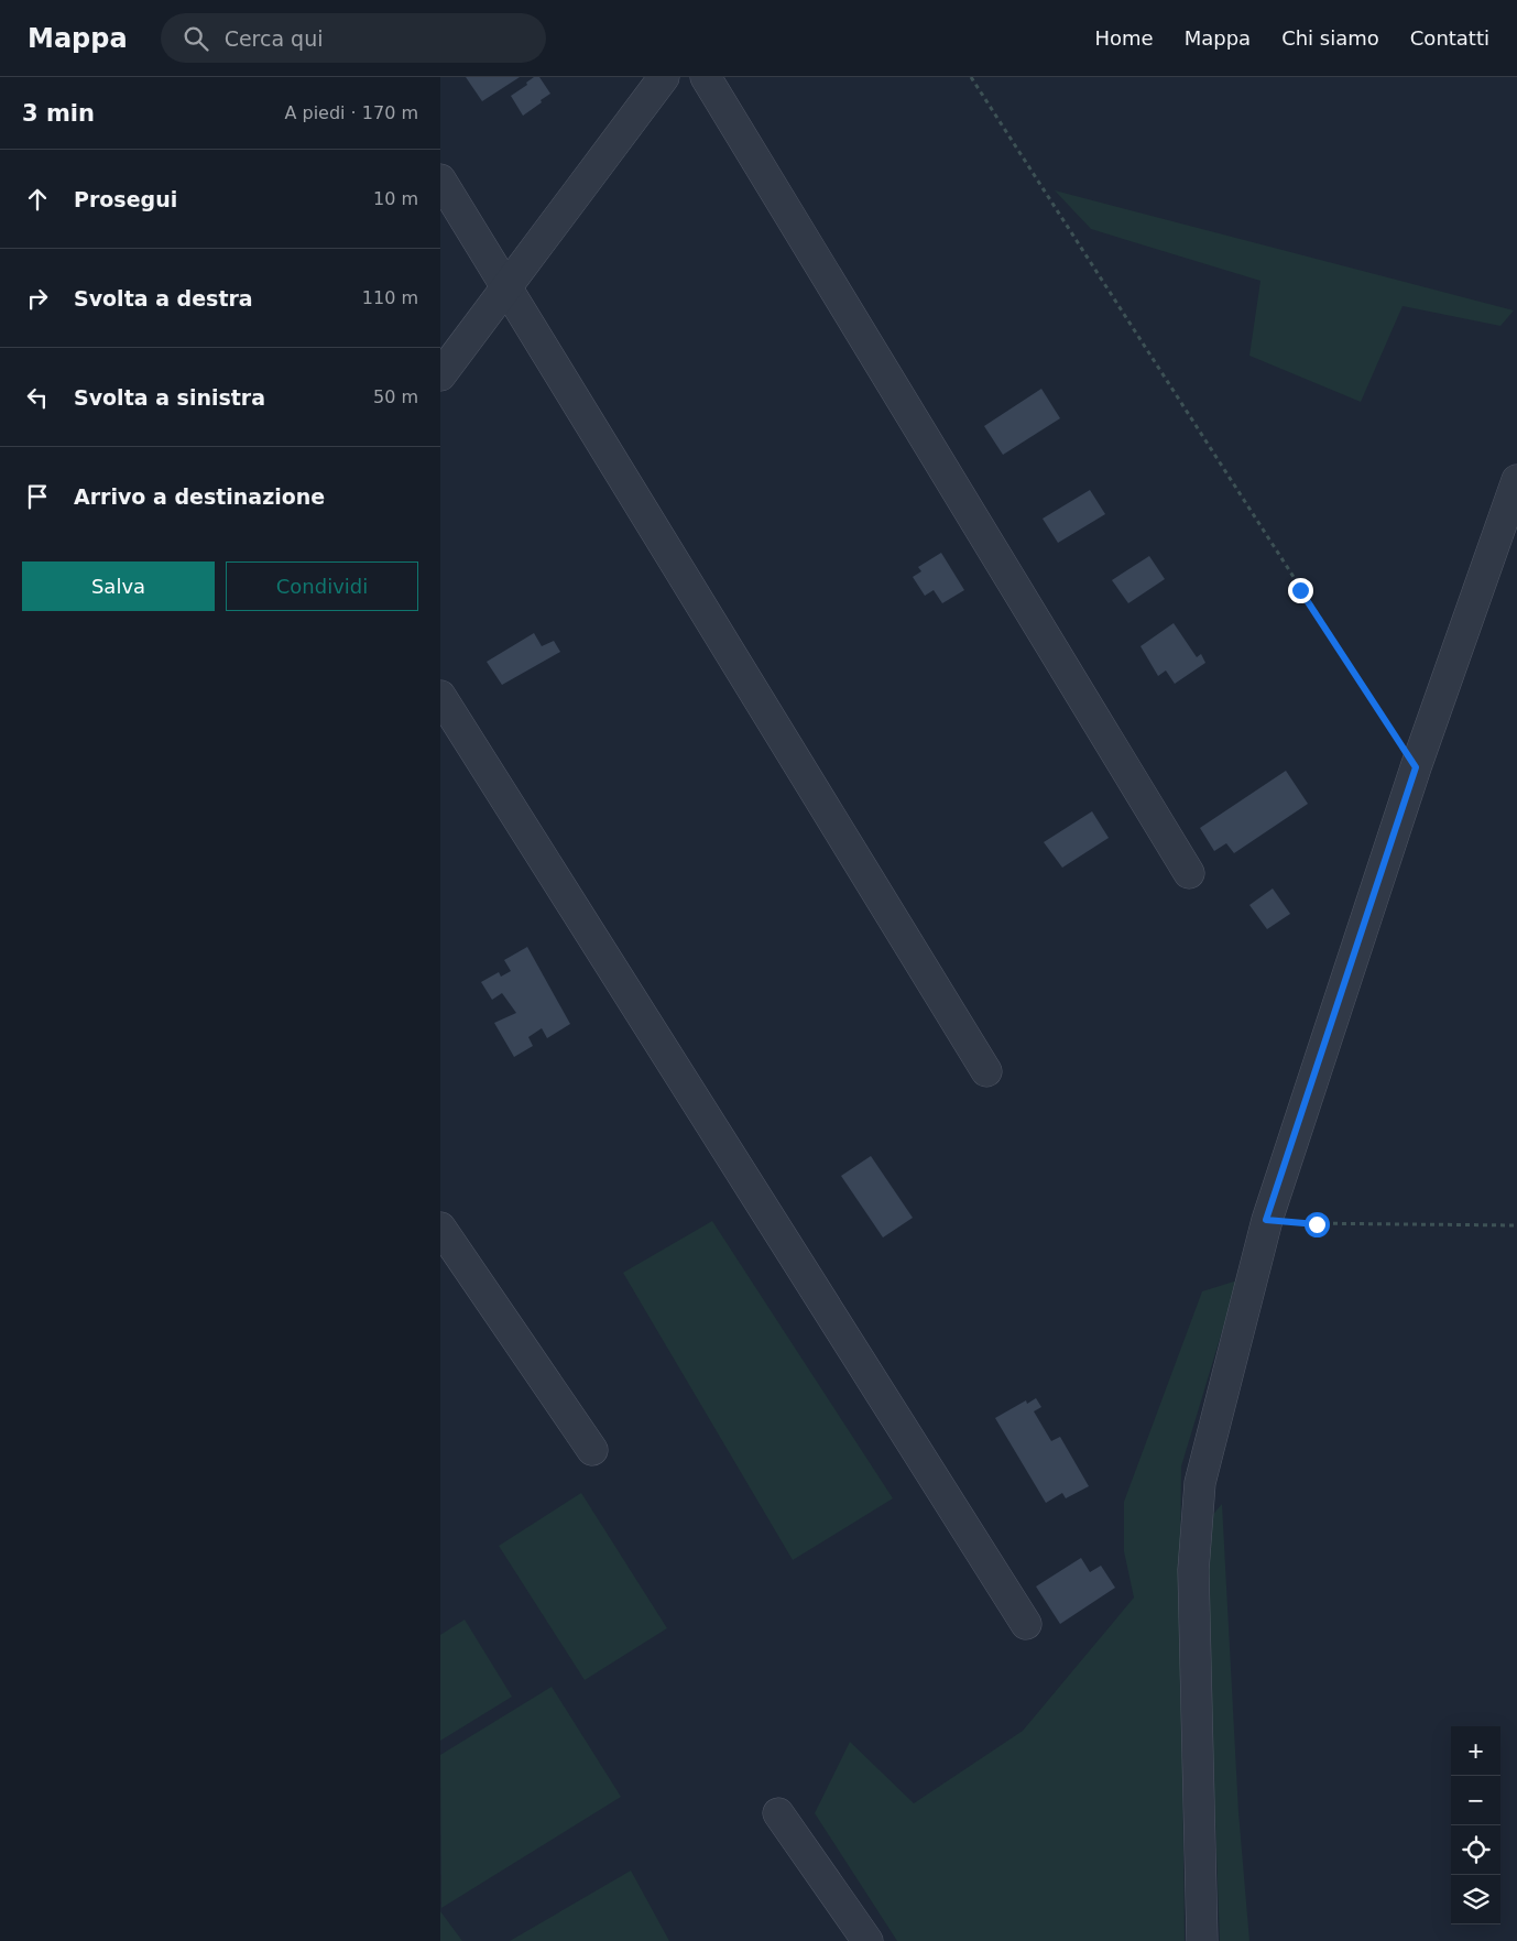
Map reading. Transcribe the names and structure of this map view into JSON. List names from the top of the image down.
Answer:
{
  "page": {
    "header": "Mappa",
    "search": "Cerca qui",
    "nav": [
      "Home",
      "Mappa",
      "Chi siamo",
      "Contatti"
    ],
    "heading": ["3 min", "A piedi · 170 m"],
    "list": [
      ["Prosegui", "10 m"],
      ["Svolta a destra", "110 m"],
      ["Svolta a sinistra", "50 m"],
      "Arrivo a destinazione"
    ],
    "buttons": ["Salva", "Condividi"],
    "map_buttons": ["+", "−"]
  }
}
